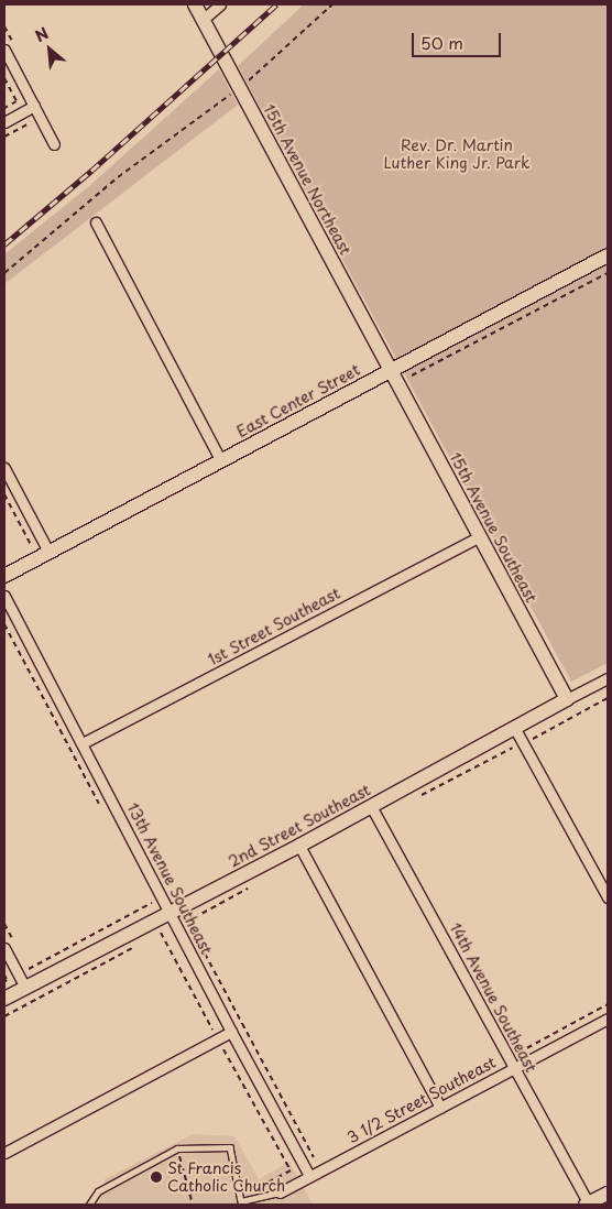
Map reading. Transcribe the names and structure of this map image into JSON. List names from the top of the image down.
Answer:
{
  "streets": {
    "street": [
      "15th Avenue Northeast",
      "East Center Street",
      "15th Avenue Southeast",
      "1st Street Southeast",
      "2nd Street Southeast",
      "13th Avenue Southeast",
      "14th Avenue Southeast",
      "3 1/2 Street Southeast"
    ]
  },
  "crossings": [
    ["15th Avenue Northeast", "East Center Street"],
    ["15th Avenue Northeast", "15th Avenue Southeast"],
    ["East Center Street", "15th Avenue Southeast"],
    ["15th Avenue Southeast", "1st Street Southeast"],
    ["15th Avenue Southeast", "2nd Street Southeast"],
    ["1st Street Southeast", "13th Avenue Southeast"],
    ["2nd Street Southeast", "13th Avenue Southeast"],
    ["2nd Street Southeast", "14th Avenue Southeast"],
    ["13th Avenue Southeast", "3 1/2 Street Southeast"],
    ["14th Avenue Southeast", "3 1/2 Street Southeast"]
  ],
  "parks": ["Rev. Dr. Martin Luther King Jr. Park"],
  "places": ["St Francis Catholic Church"],
  "scale_bar": "50 m",
  "north": "top left"
}
